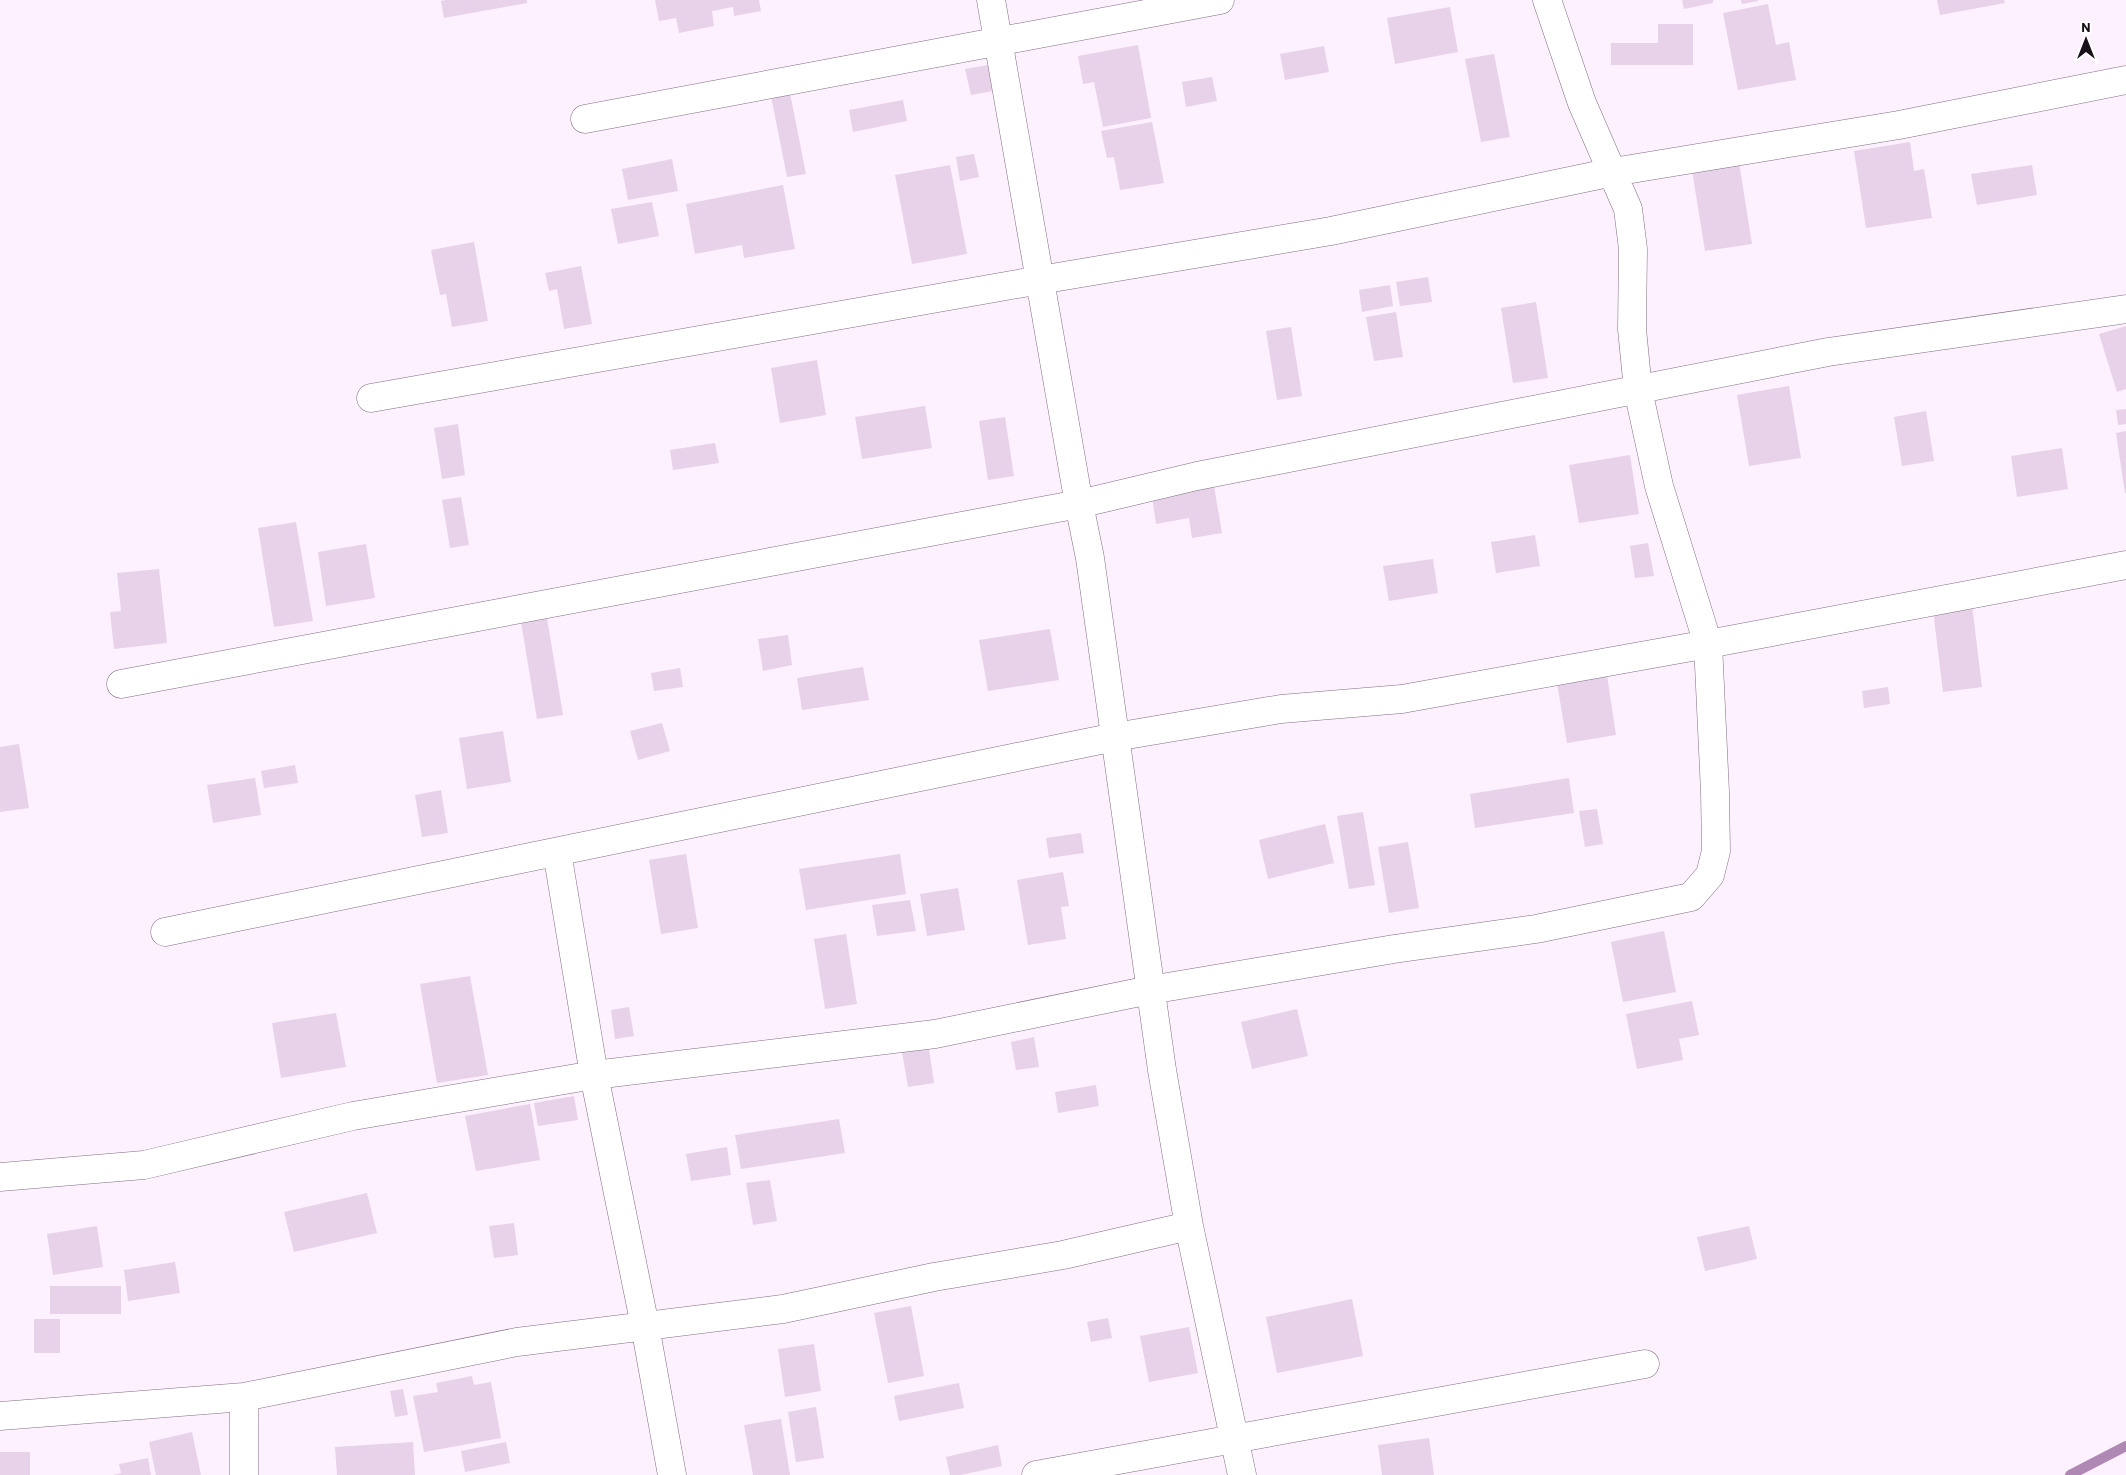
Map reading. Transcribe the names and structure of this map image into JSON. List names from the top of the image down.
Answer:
{
  "north": "top"
}
